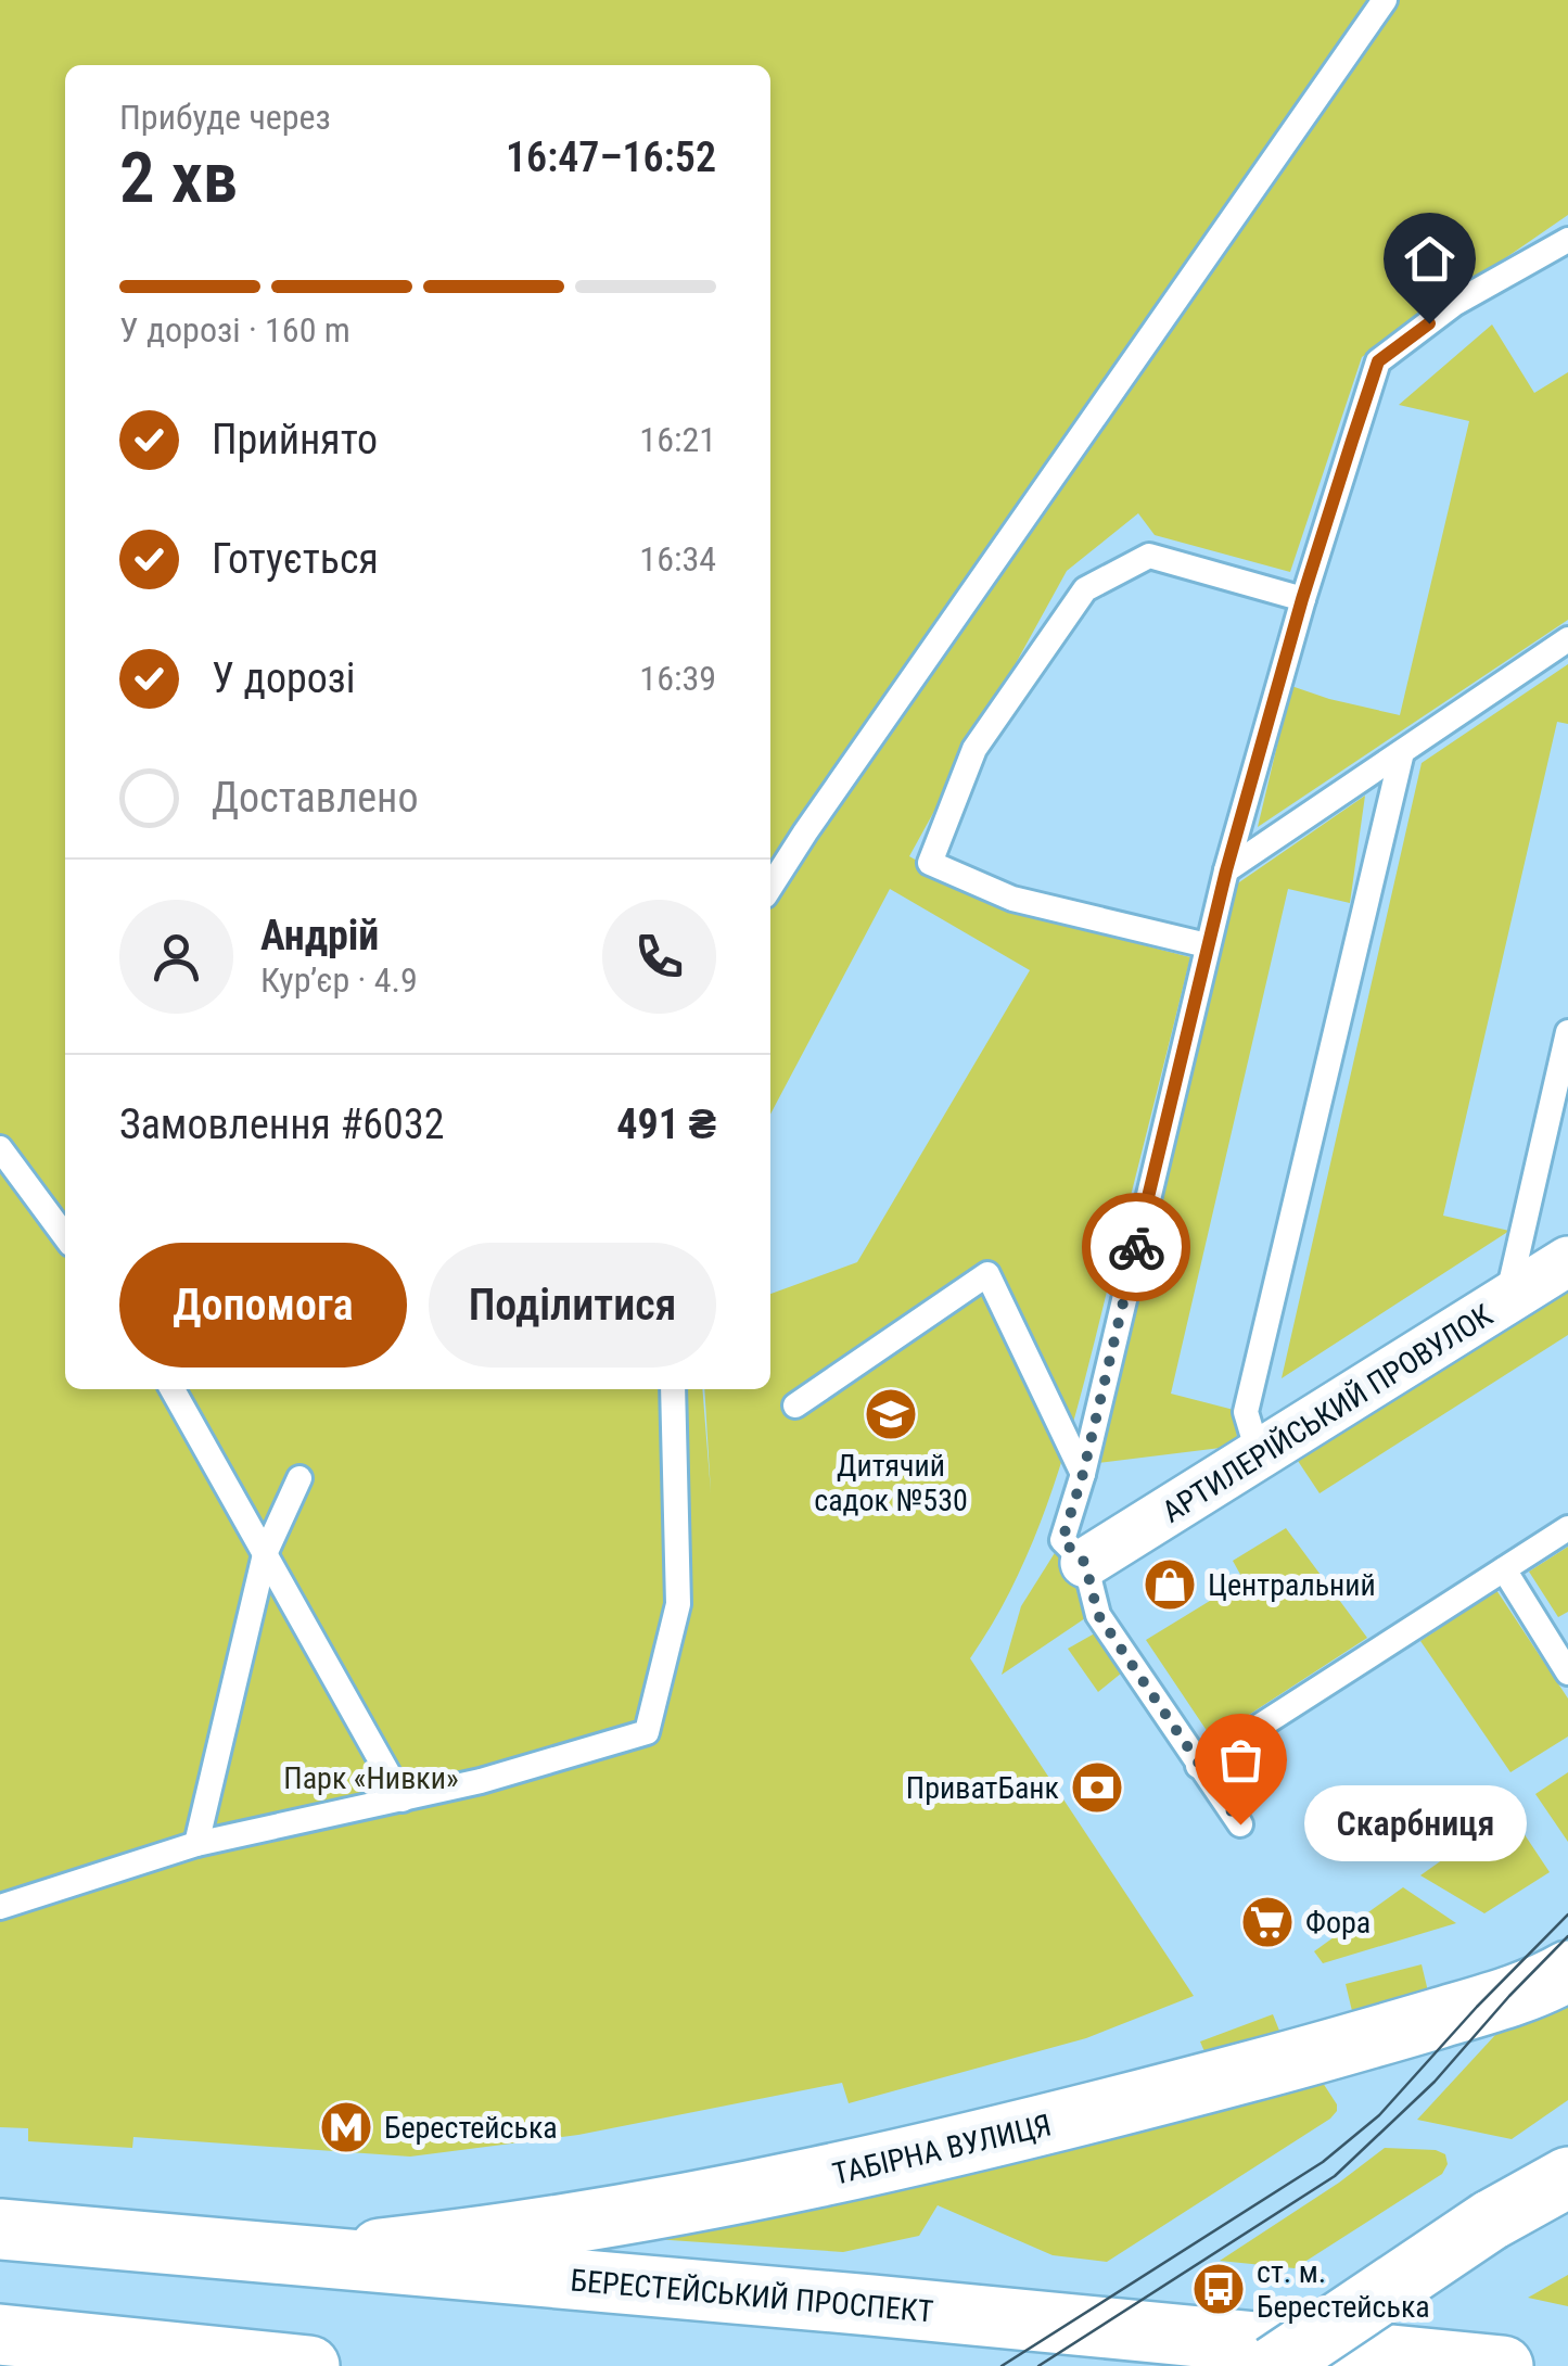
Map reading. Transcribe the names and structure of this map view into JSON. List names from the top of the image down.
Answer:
{
  "streets": {
    "main road": ["ТАБІРНА ВУЛИЦЯ", "БЕРЕСТЕЙСЬКИЙ ПРОСПЕКТ"],
    "street": ["АРТИЛЕРІЙСЬКИЙ ПРОВУЛОК"]
  },
  "crossings": [
    ["ТАБІРНА ВУЛИЦЯ", "БЕРЕСТЕЙСЬКИЙ ПРОСПЕКТ"]
  ],
  "parks": ["Парк «Нивки»"],
  "places": {
    "school or university": ["Дитячий садок №530"],
    "shop": ["Центральний"],
    "bank": ["ПриватБанк"],
    "other": ["Скарбниця"],
    "supermarket": ["Фора"],
    "metro station": ["Берестейська"],
    "bus stop": ["ст. м. Берестейська"]
  },
  "page": {
    "heading": ["2 хв", "Прибуде через", "16:47–16:52"],
    "panel": [
      "Андрій",
      "Кур’єр · 4.9",
      "Замовлення #6032",
      "491 ₴"
    ],
    "bar": "У дорозі · 160 m",
    "list": [
      ["Прийнято", "16:21"],
      ["Готується", "16:34"],
      ["У дорозі", "16:39"],
      "Доставлено"
    ],
    "buttons": ["Допомога", "Поділитися"],
    "bubble": "Скарбниця"
  }
}
